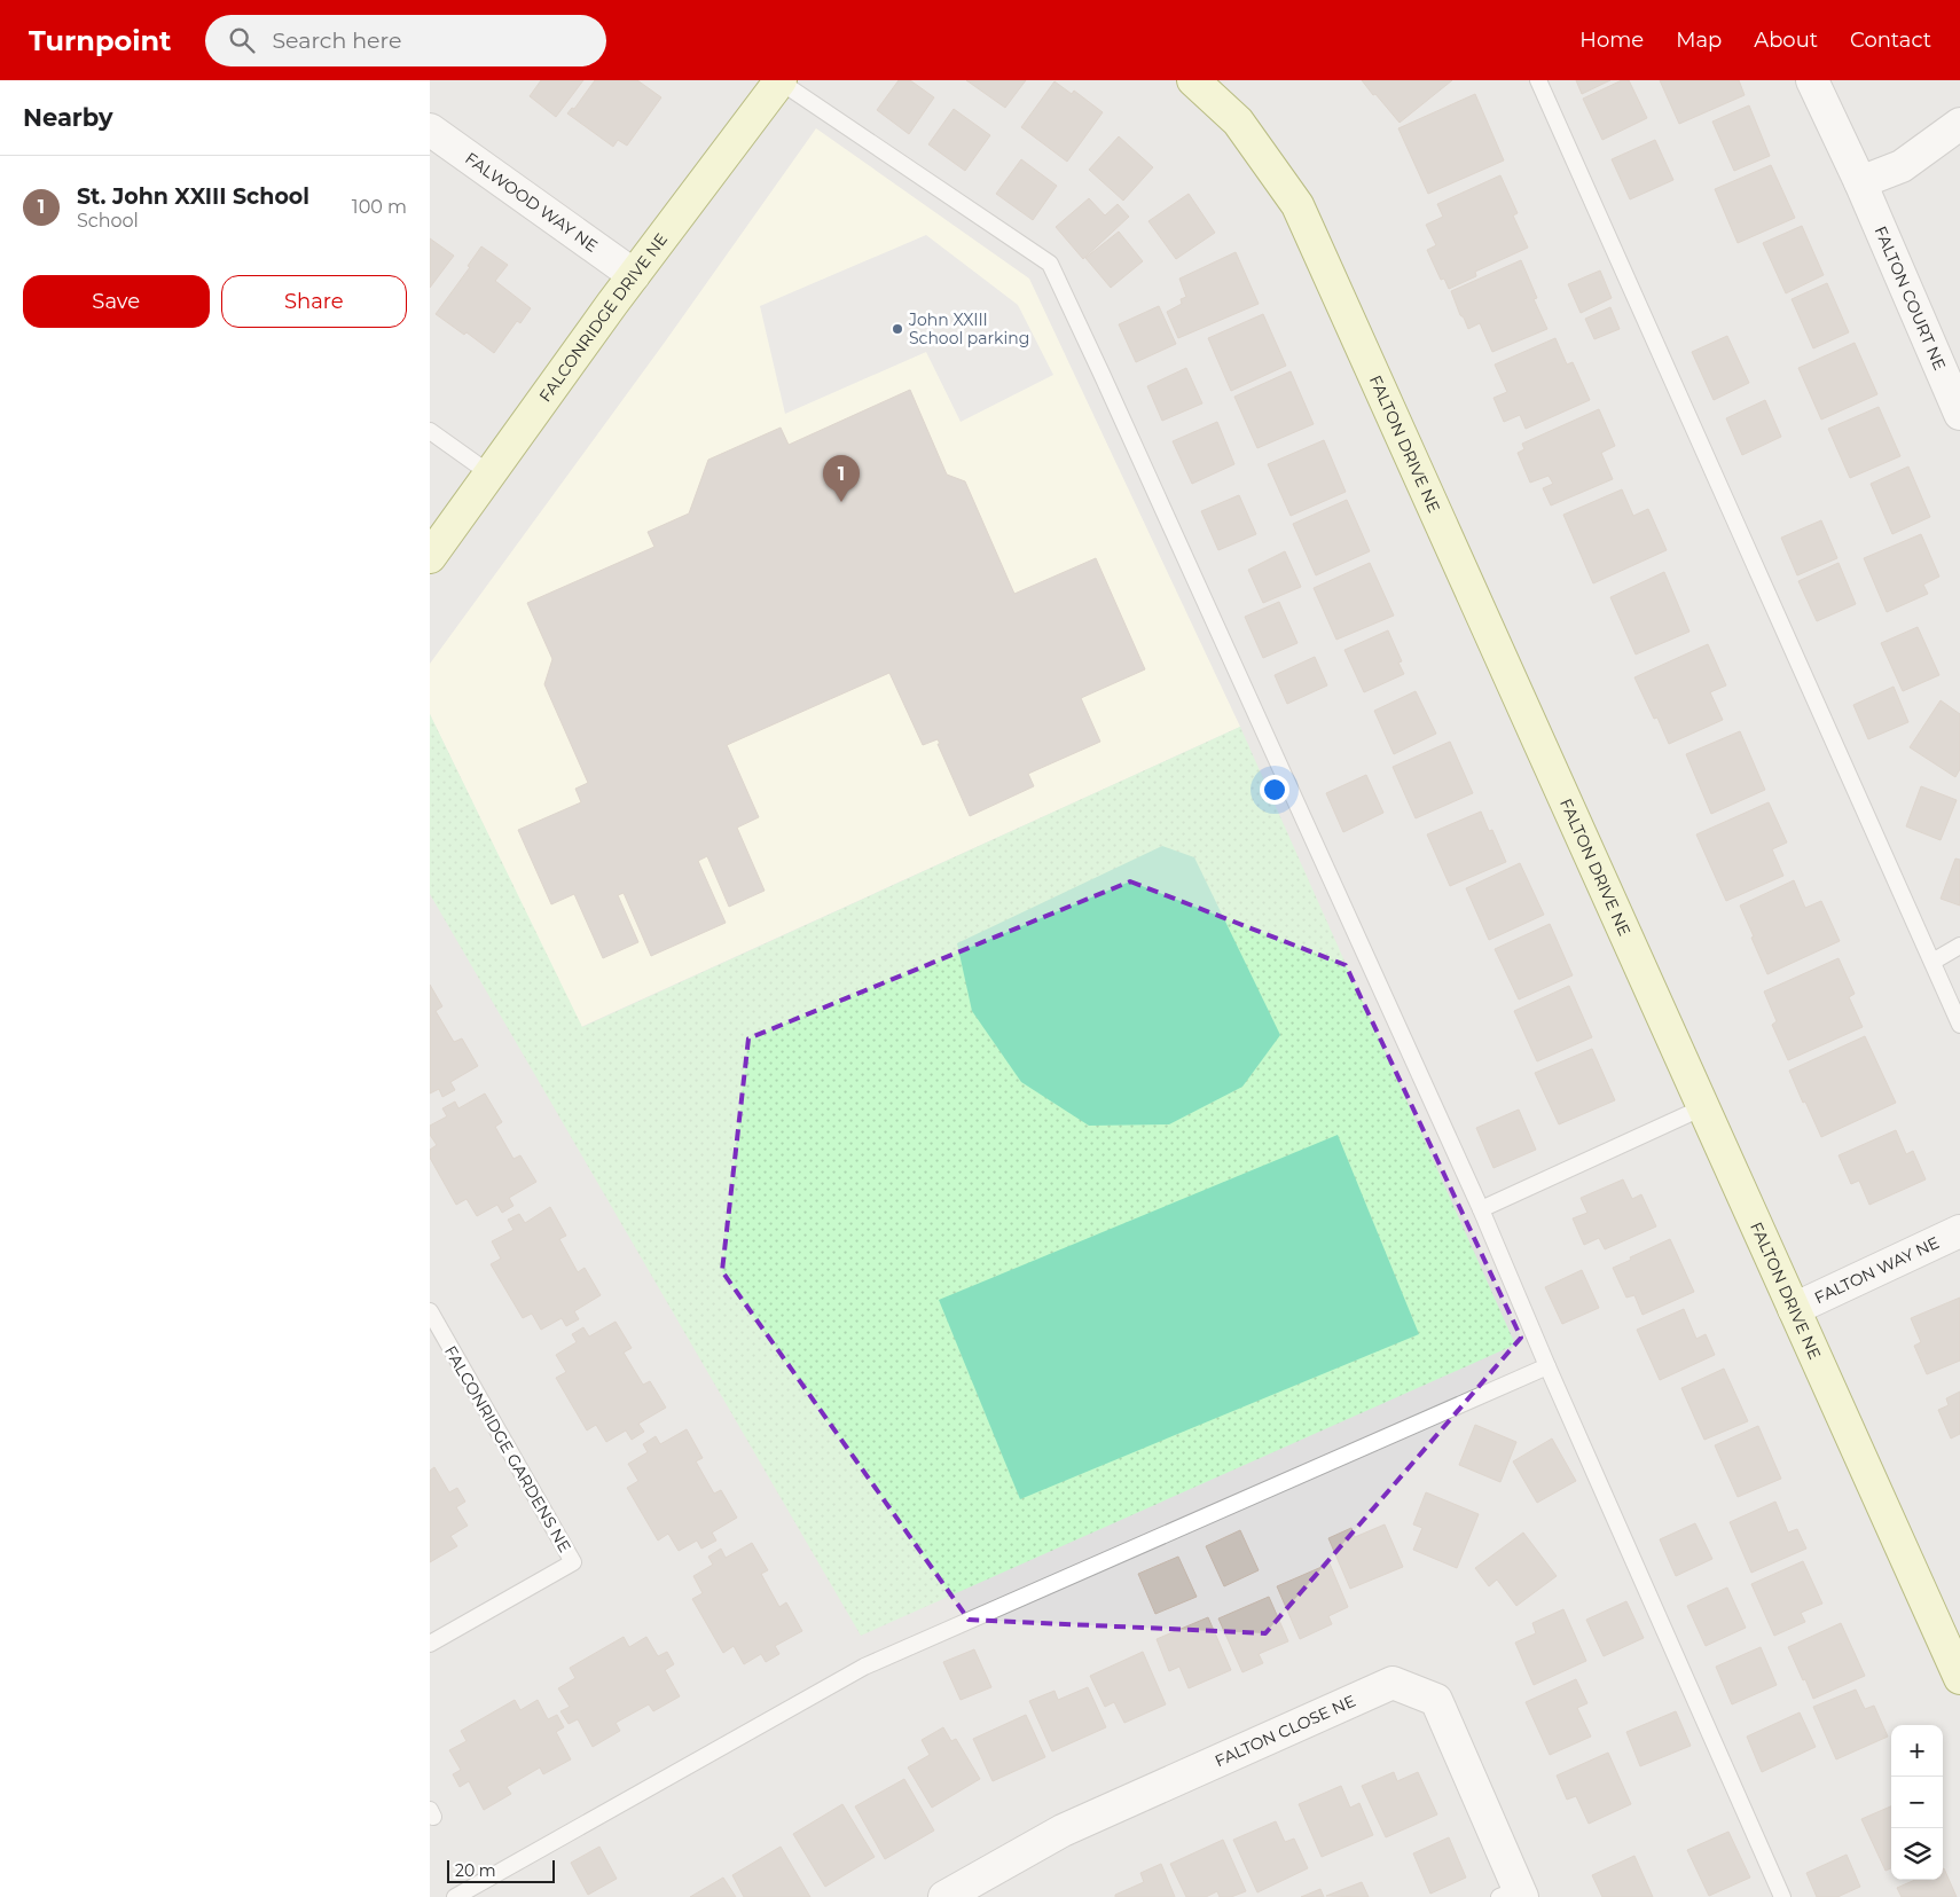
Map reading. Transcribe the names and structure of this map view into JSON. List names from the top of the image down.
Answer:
{
  "streets": {
    "street": [
      "FALWOOD WAY NE",
      "FALTON COURT NE",
      "FALCONRIDGE DRIVE NE",
      "FALTON DRIVE NE",
      "FALTON WAY NE",
      "FALTON CLOSE NE"
    ],
    "lane": ["FALCONRIDGE GARDENS NE"]
  },
  "crossings": [
    ["FALWOOD WAY NE", "FALCONRIDGE DRIVE NE"],
    ["FALTON DRIVE NE", "FALTON WAY NE"]
  ],
  "places": ["John XXIII School parking"],
  "scale_bar": "20 m",
  "page": {
    "header": "Turnpoint",
    "search": "Search here",
    "nav": [
      "Home",
      "Map",
      "About",
      "Contact"
    ],
    "heading": "Nearby",
    "list": [
      {
        "mark": "1",
        "name": "St. John XXIII School",
        "note": "School",
        "value": "100 m"
      }
    ],
    "buttons": ["Save", "Share"],
    "pins": "1",
    "map_buttons": ["+", "−"],
    "scale": "20 m"
  }
}
